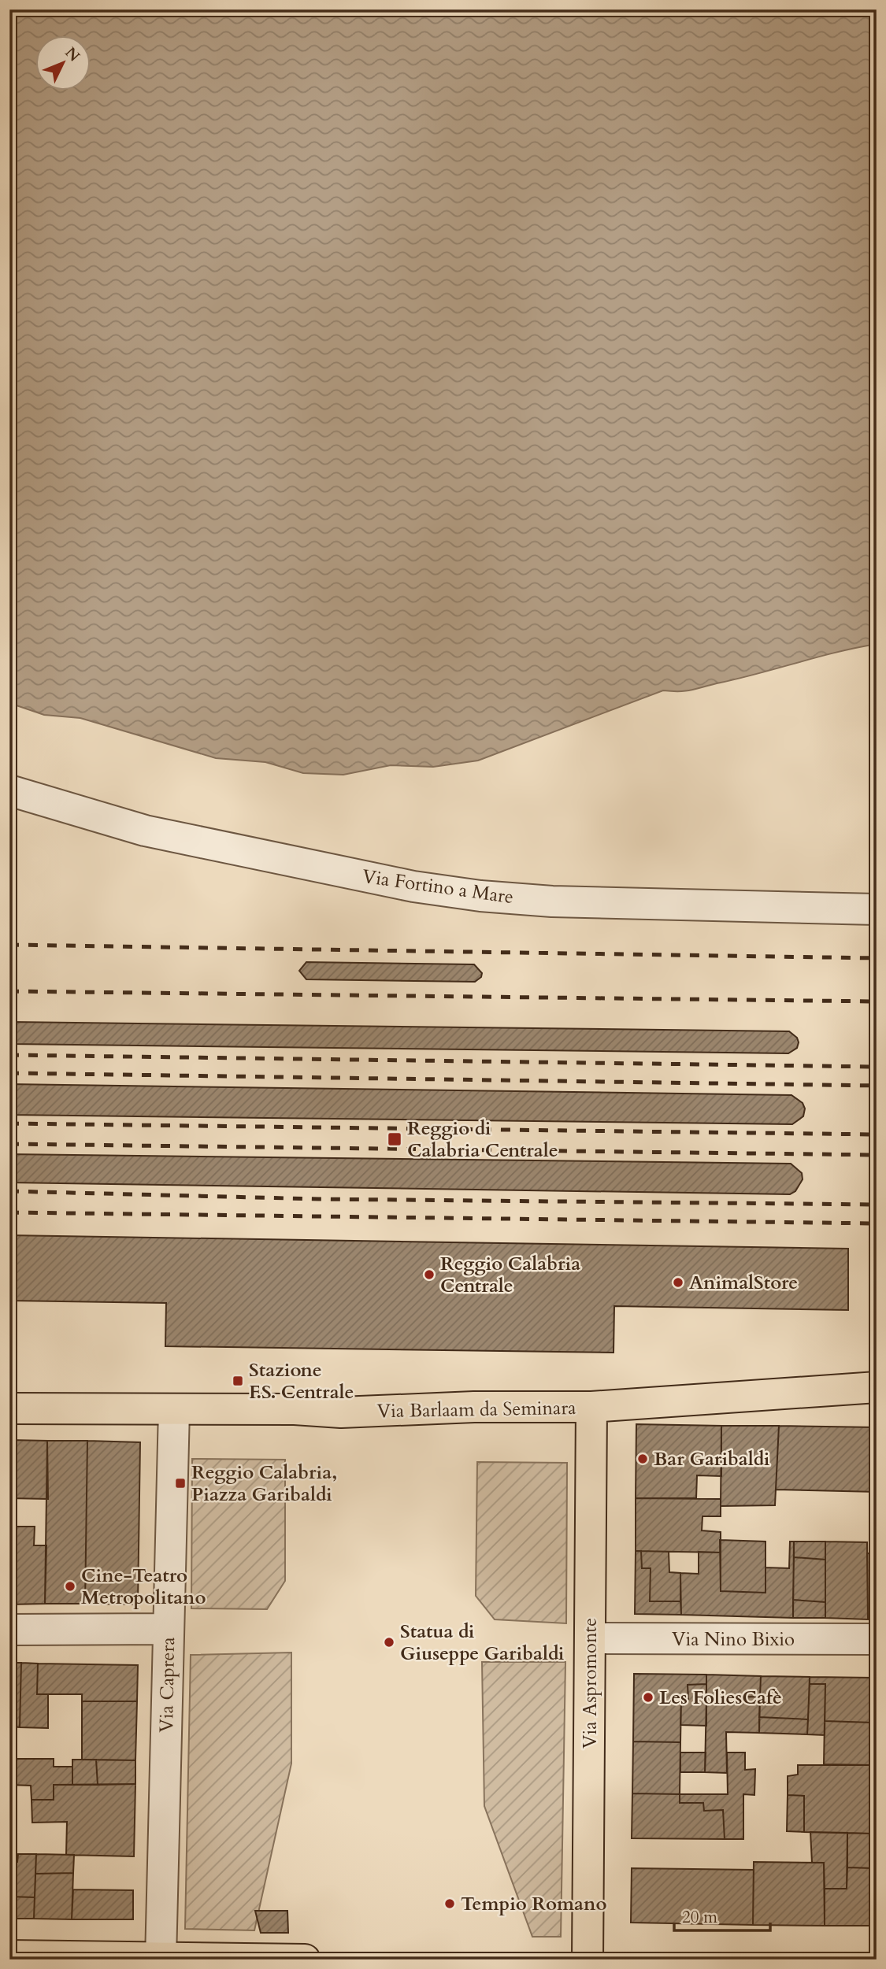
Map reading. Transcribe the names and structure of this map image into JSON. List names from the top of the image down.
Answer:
{
  "streets": {
    "main road": ["Via Barlaam da Seminara", "Via Aspromonte"],
    "street": ["Via Fortino a Mare", "Via Nino Bixio", "Via Caprera"]
  },
  "crossings": [
    ["Via Barlaam da Seminara", "Via Aspromonte"],
    ["Via Barlaam da Seminara", "Via Caprera"],
    ["Via Nino Bixio", "Via Aspromonte"]
  ],
  "places": {
    "transit": ["Reggio di Calabria Centrale", "Stazione F.S. Centrale", "Reggio Calabria, Piazza Garibaldi"],
    "other": [
      "Reggio Calabria Centrale",
      "AnimalStore",
      "Bar Garibaldi",
      "Cine-Teatro Metropolitano",
      "Statua di Giuseppe Garibaldi",
      "Les FoliesCafè",
      "Tempio Romano"
    ]
  },
  "scale_bar": "20 m",
  "north": "top right"
}
